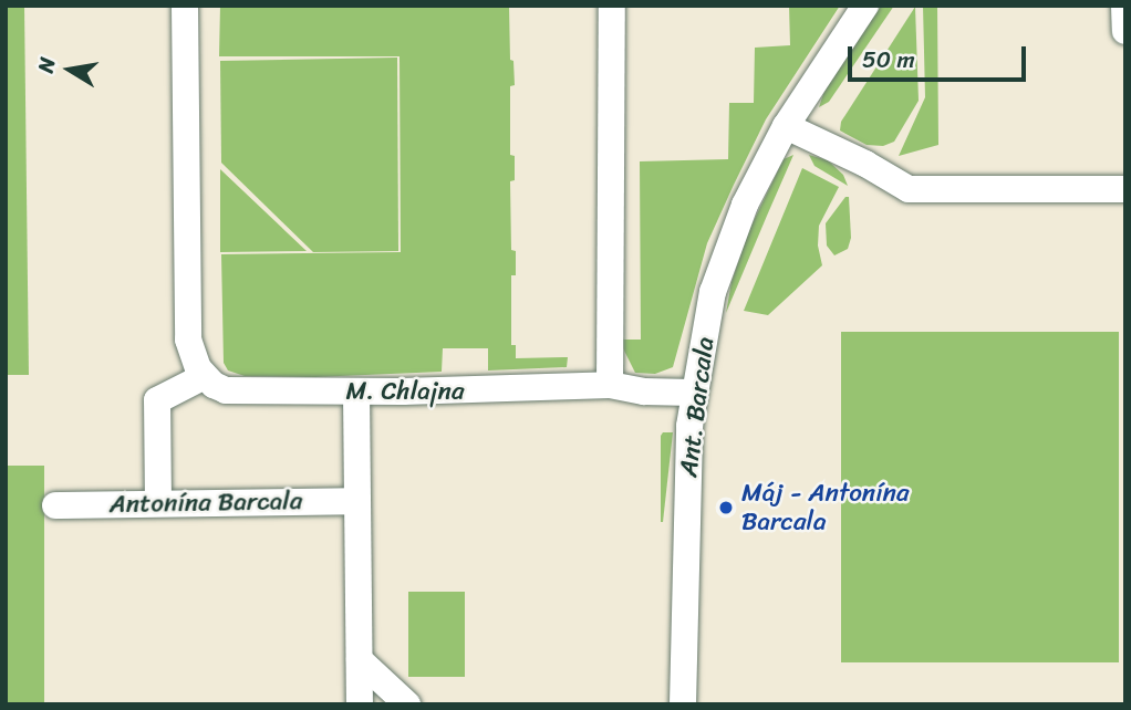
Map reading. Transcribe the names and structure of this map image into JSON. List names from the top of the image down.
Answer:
{
  "streets": {
    "street": ["M. Chlajna", "Ant. Barcala", "Antonína Barcala"]
  },
  "crossings": [
    ["M. Chlajna", "Ant. Barcala"]
  ],
  "places": ["Máj - Antonína Barcala"],
  "scale_bar": "50 m",
  "north": "left"
}
